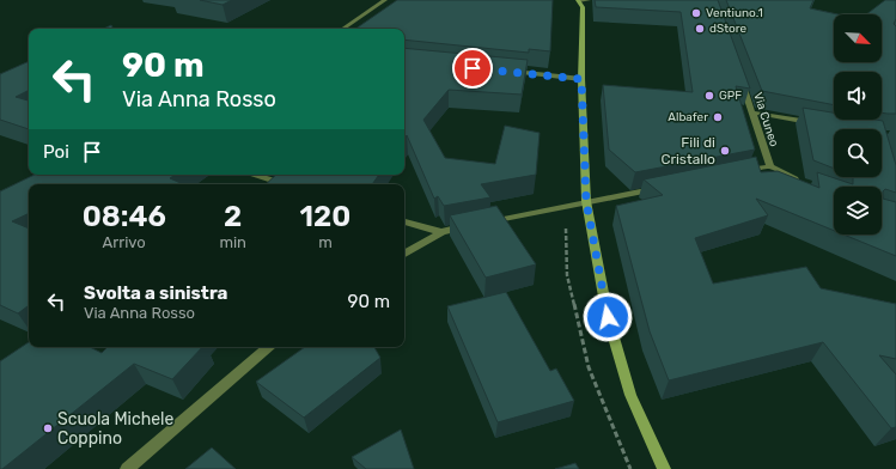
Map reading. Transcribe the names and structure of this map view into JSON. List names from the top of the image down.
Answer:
{
  "streets": {
    "street": ["Via Cuneo"]
  },
  "places": [
    "Ventiuno.1",
    "dStore",
    "GPF",
    "Albafer",
    "Fili di Cristallo",
    "Scuola Michele Coppino"
  ],
  "north": "bottom right",
  "page": {
    "turn": ["90 m", "Via Anna Rosso"],
    "then": "Poi",
    "eta": [
      "08:46",
      "Arrivo",
      "2",
      "min",
      "120",
      "m"
    ],
    "list": [
      {
        "name": "Svolta a sinistra",
        "note": "Via Anna Rosso",
        "value": "90 m"
      }
    ]
  }
}
